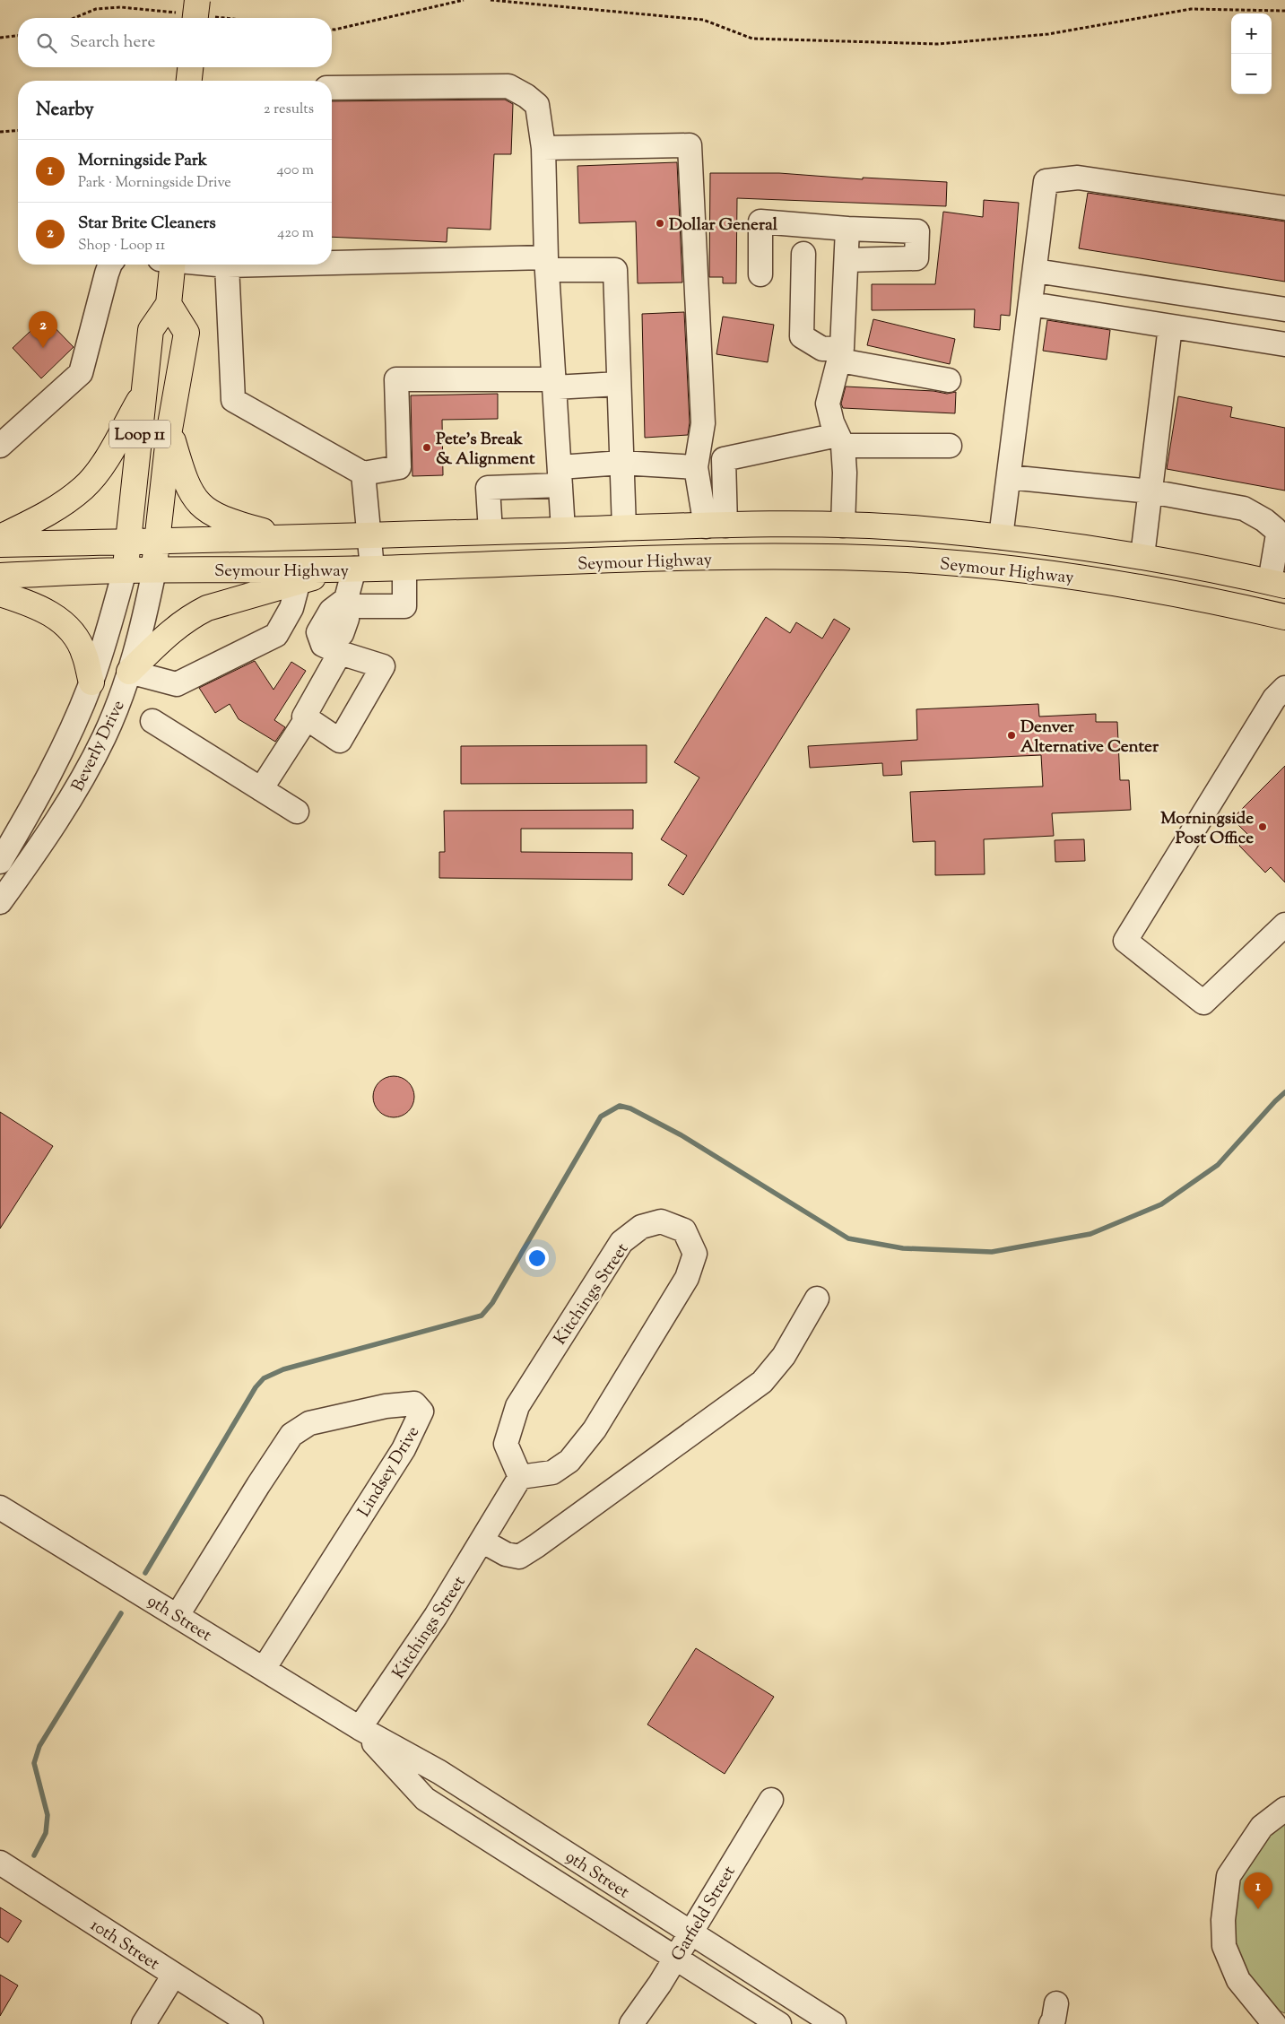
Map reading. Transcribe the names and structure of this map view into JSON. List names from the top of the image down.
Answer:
{
  "streets": {
    "main road": ["Loop 11", "Seymour Highway"],
    "street": [
      "Beverly Drive",
      "Kitchings Street",
      "Lindsey Drive",
      "9th Street",
      "Garfield Street",
      "10th Street"
    ]
  },
  "crossings": [
    ["Loop 11", "Seymour Highway"],
    ["Loop 11", "Beverly Drive"],
    ["Seymour Highway", "Beverly Drive"],
    ["Kitchings Street", "9th Street"],
    ["Lindsey Drive", "9th Street"],
    ["9th Street", "Garfield Street"]
  ],
  "places": [
    "Dollar General",
    "Pete's Break & Alignment",
    "Denver Alternative Center",
    "Morningside Post Office"
  ],
  "page": {
    "map_buttons": ["+", "−"],
    "search": "Search here",
    "heading": ["Nearby", "2 results"],
    "list": [
      {
        "mark": "1",
        "name": "Morningside Park",
        "note": "Park · Morningside Drive",
        "value": "400 m"
      },
      {
        "mark": "2",
        "name": "Star Brite Cleaners",
        "note": "Shop · Loop 11",
        "value": "420 m"
      }
    ],
    "pins": ["2", "1"]
  }
}
